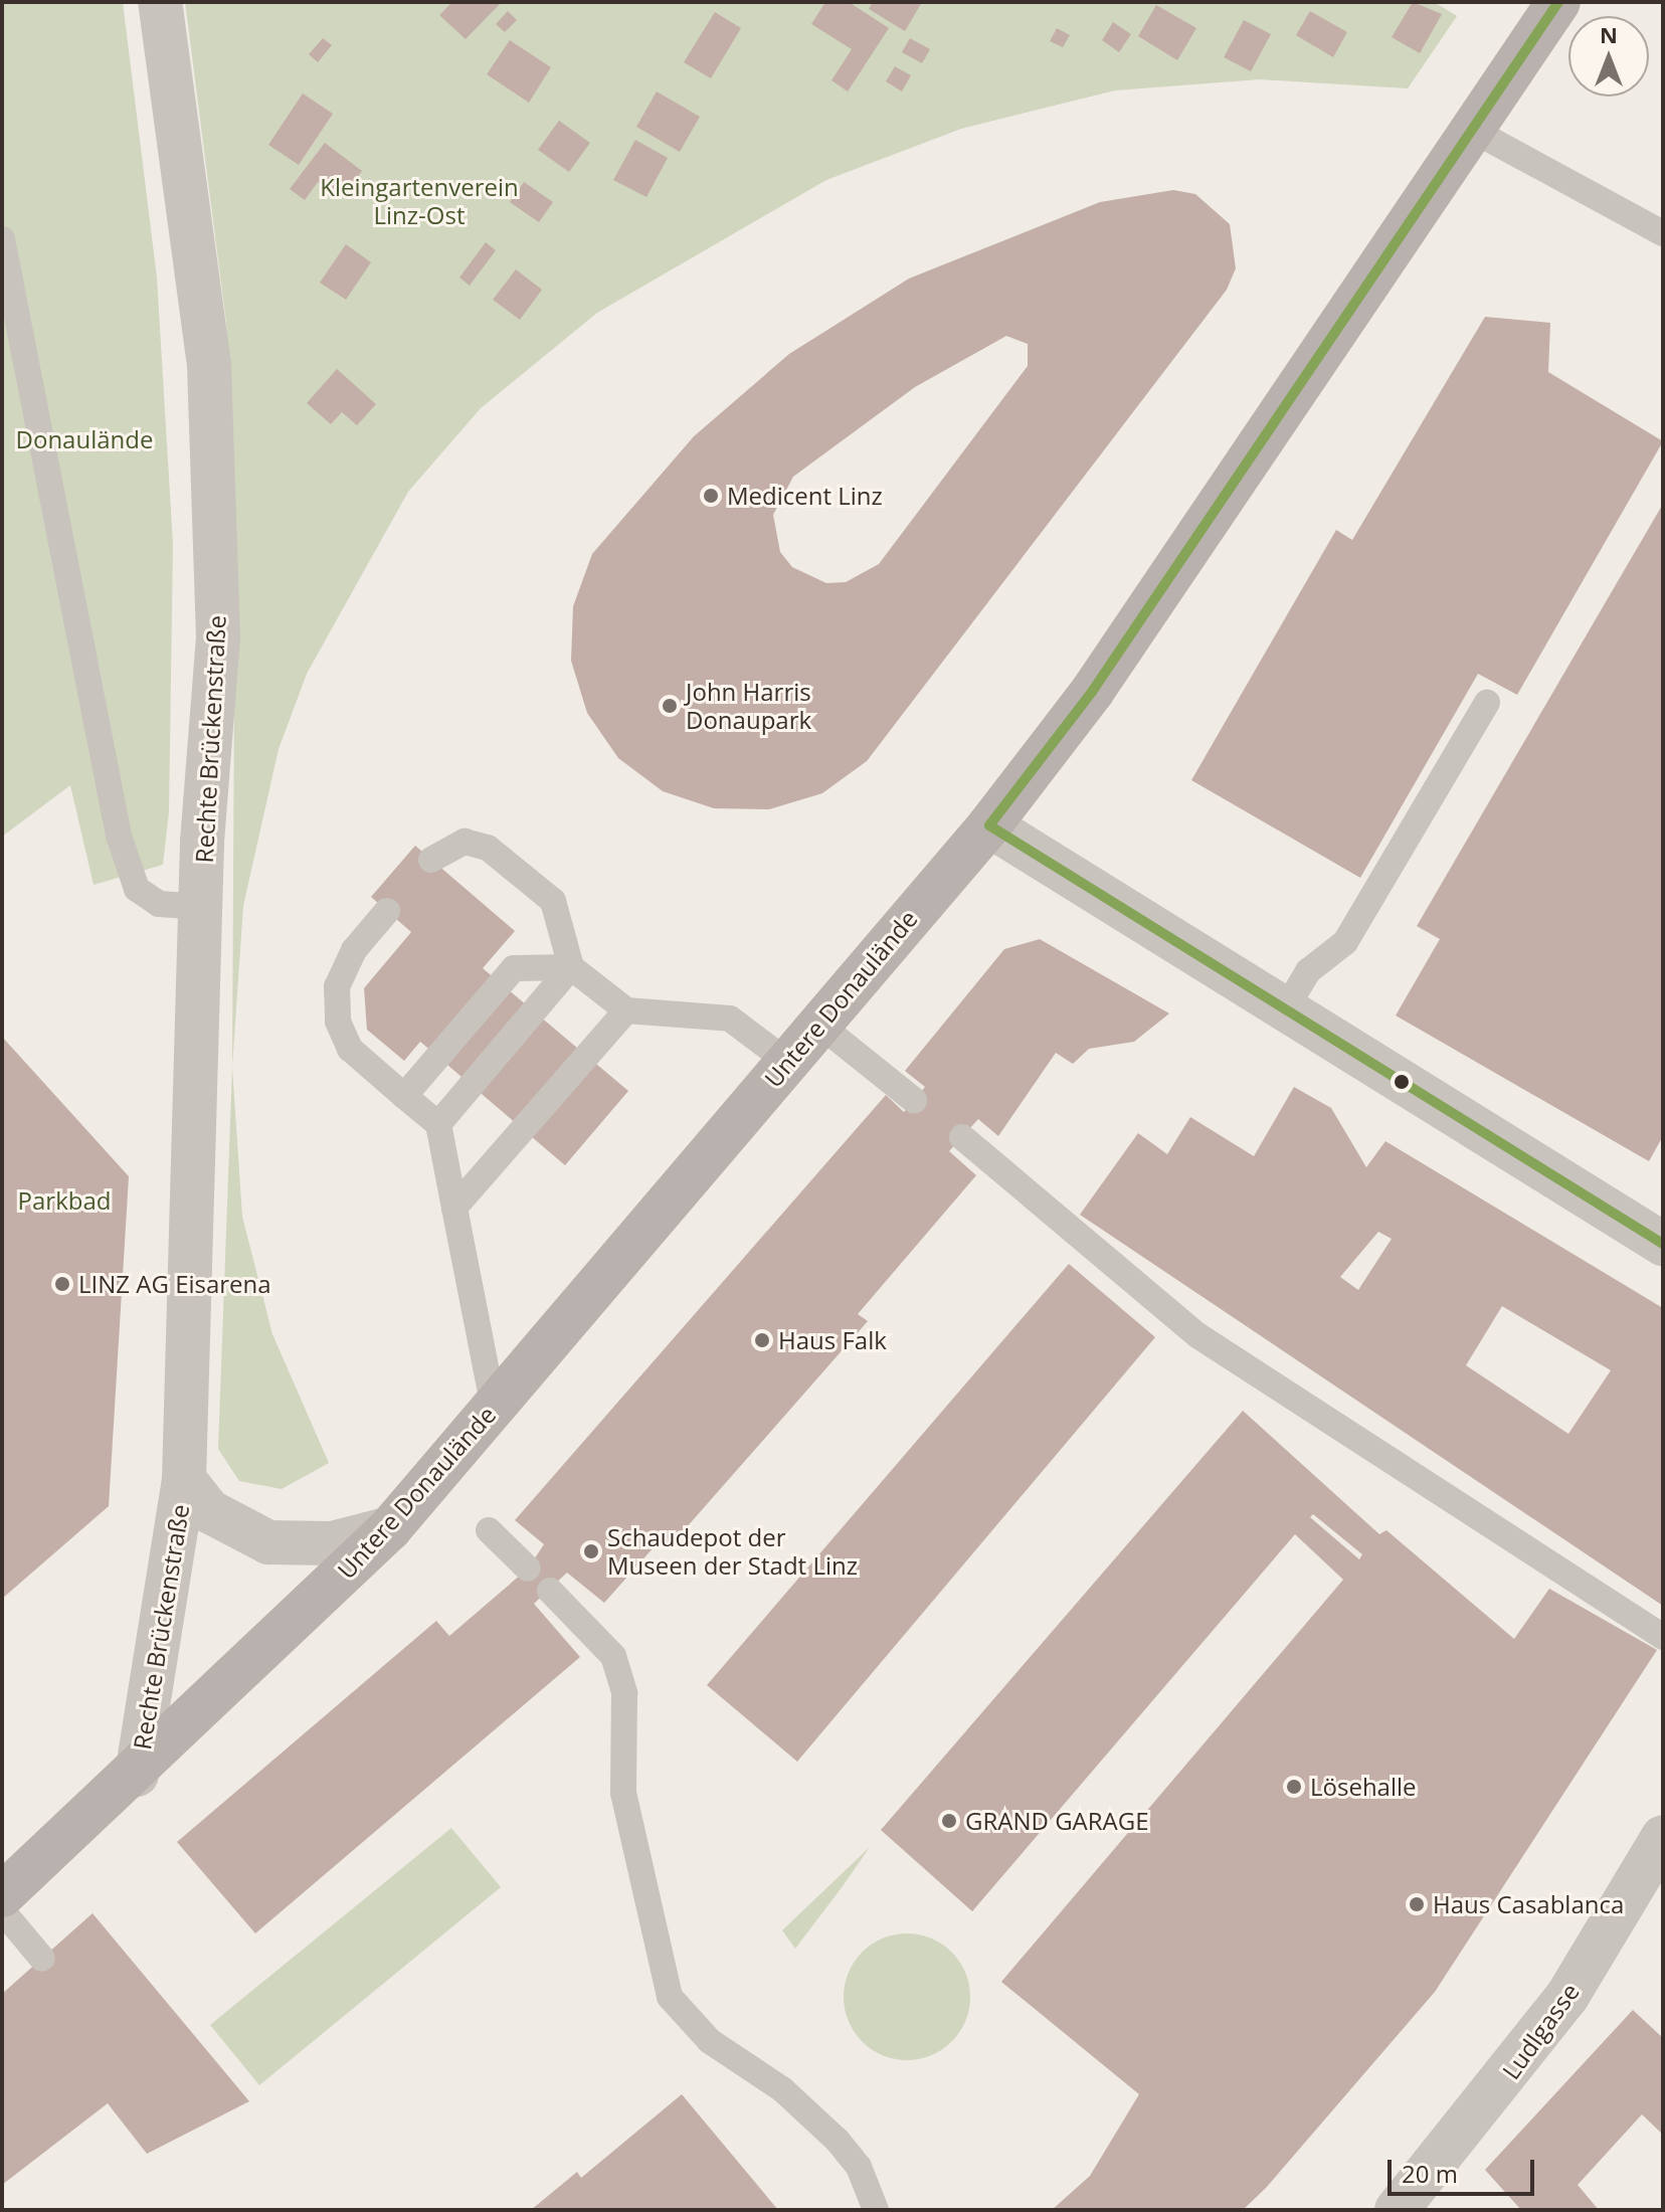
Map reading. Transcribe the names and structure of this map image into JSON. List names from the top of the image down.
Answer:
{
  "streets": {
    "main road": ["Untere Donaulände"],
    "street": ["Rechte Brückenstraße", "Ludlgasse"]
  },
  "crossings": [
    ["Rechte Brückenstraße", "Untere Donaulände"]
  ],
  "parks": ["Kleingartenverein Linz-Ost", "Donaulände", "Parkbad"],
  "places": [
    "Medicent Linz",
    "John Harris Donaupark",
    "LINZ AG Eisarena",
    "Haus Falk",
    "Schaudepot der Museen der Stadt Linz",
    "Lösehalle",
    "GRAND GARAGE",
    "Haus Casablanca"
  ],
  "scale_bar": "20 m",
  "north": "top"
}
